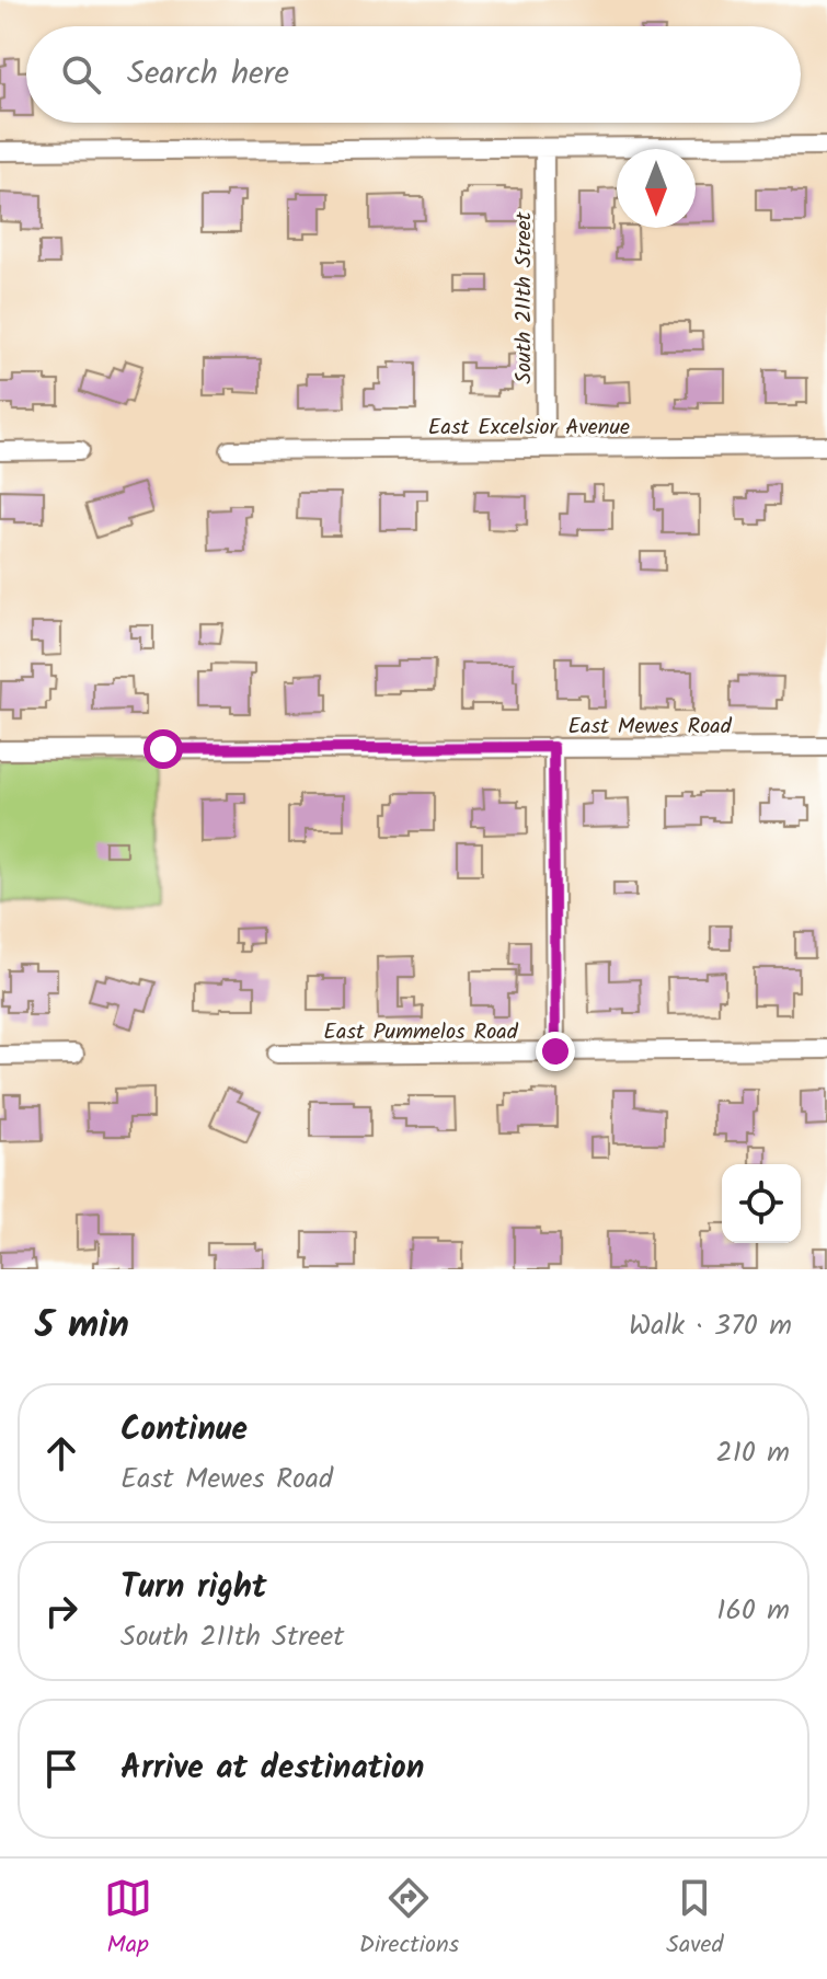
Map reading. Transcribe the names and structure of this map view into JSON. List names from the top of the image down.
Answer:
{
  "streets": {
    "street": [
      "South 211th Street",
      "East Excelsior Avenue",
      "East Mewes Road",
      "East Pummelos Road"
    ]
  },
  "crossings": [
    ["South 211th Street", "East Excelsior Avenue"]
  ],
  "north": "bottom",
  "page": {
    "search": "Search here",
    "heading": ["5 min", "Walk · 370 m"],
    "list": [
      ["Continue", "East Mewes Road", "210 m"],
      ["Turn right", "South 211th Street", "160 m"],
      "Arrive at destination"
    ],
    "nav": ["Map", "Directions", "Saved"]
  }
}
